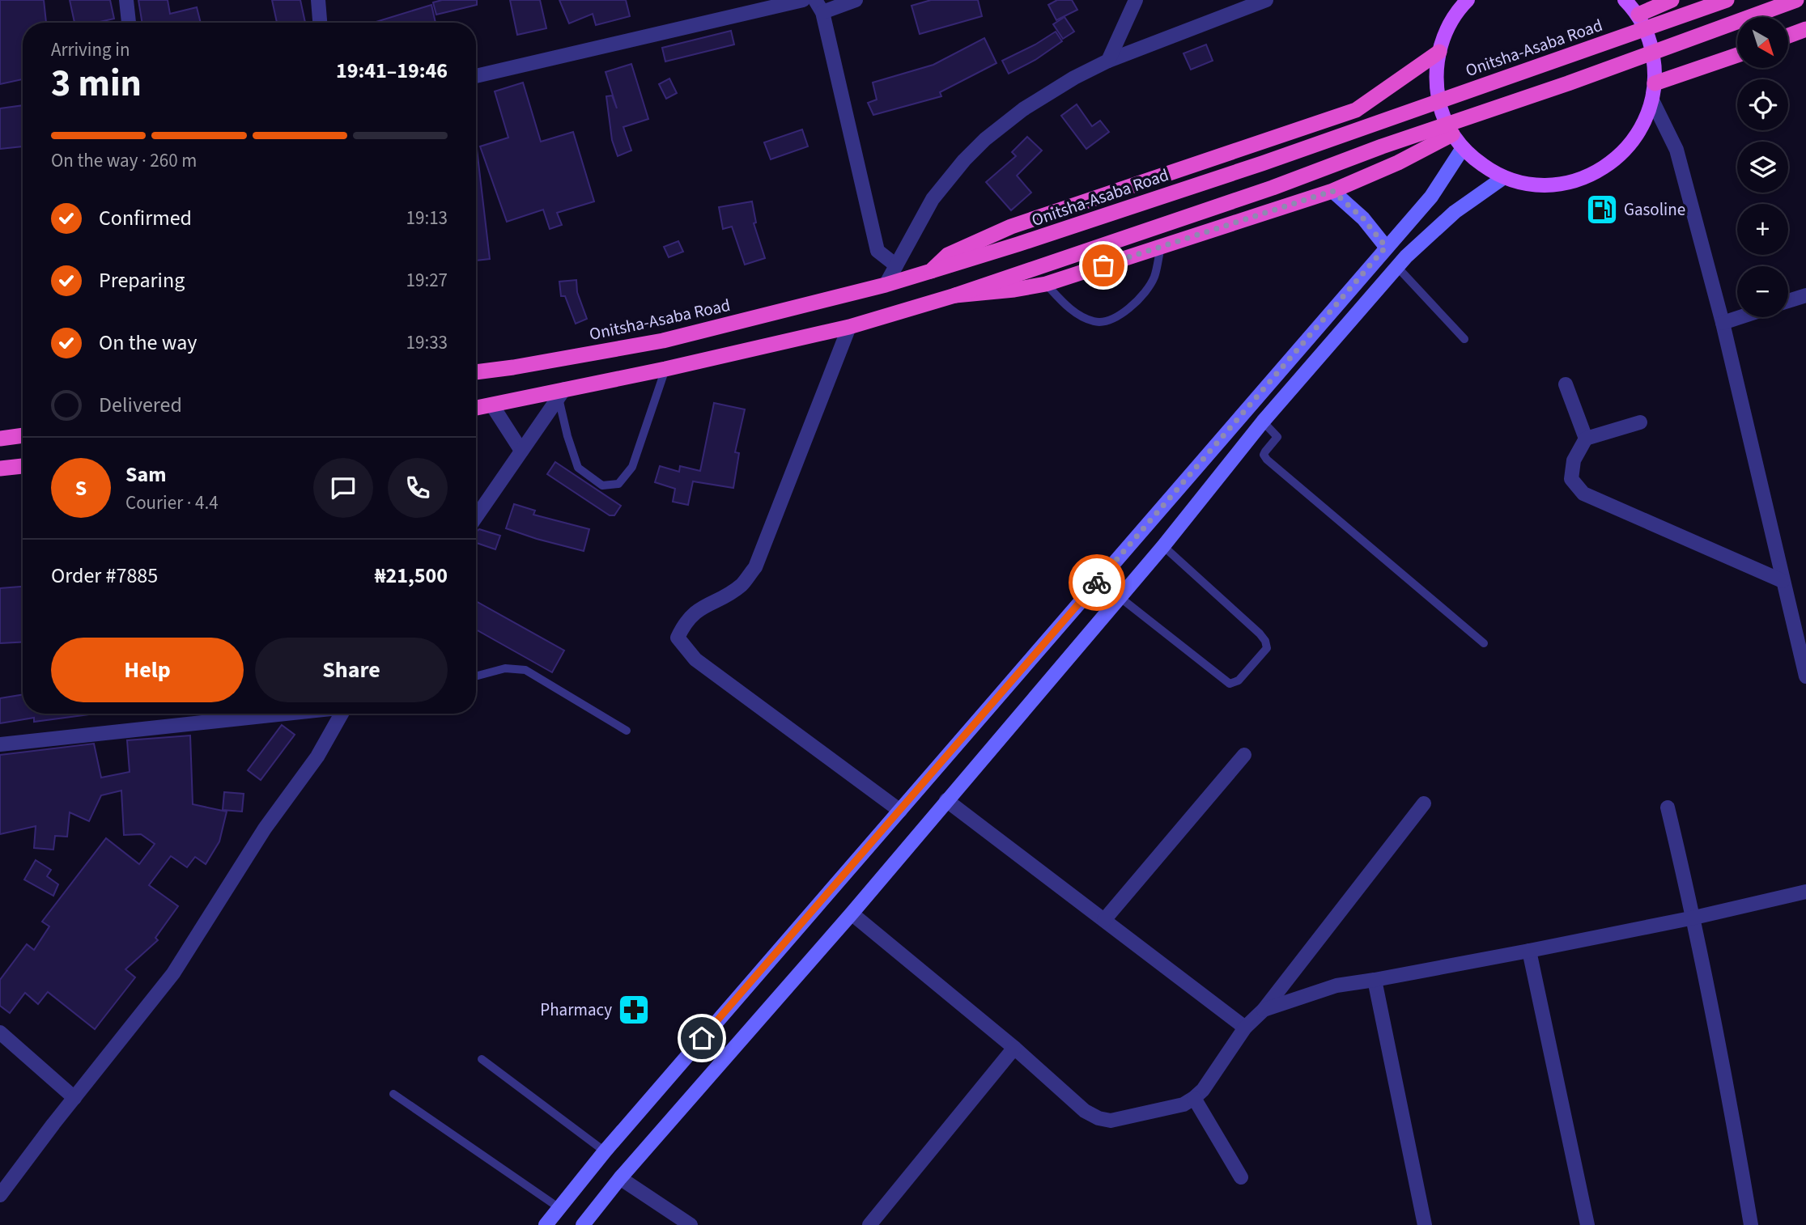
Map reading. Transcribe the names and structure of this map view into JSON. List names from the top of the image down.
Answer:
{
  "streets": {
    "highway": ["Onitsha-Asaba Road"]
  },
  "places": {
    "fuel station": ["Gasoline"],
    "pharmacy": ["Pharmacy"]
  },
  "north": "bottom right",
  "page": {
    "map_buttons": ["+", "−"],
    "heading": ["3 min", "Arriving in", "19:41–19:46"],
    "panel": [
      "Sam",
      "Courier · 4.4",
      "Order #7885",
      "₦21,500"
    ],
    "bar": "On the way · 260 m",
    "list": [
      ["Confirmed", "19:13"],
      ["Preparing", "19:27"],
      ["On the way", "19:33"],
      "Delivered"
    ],
    "round": "S",
    "buttons": ["Help", "Share"]
  }
}
